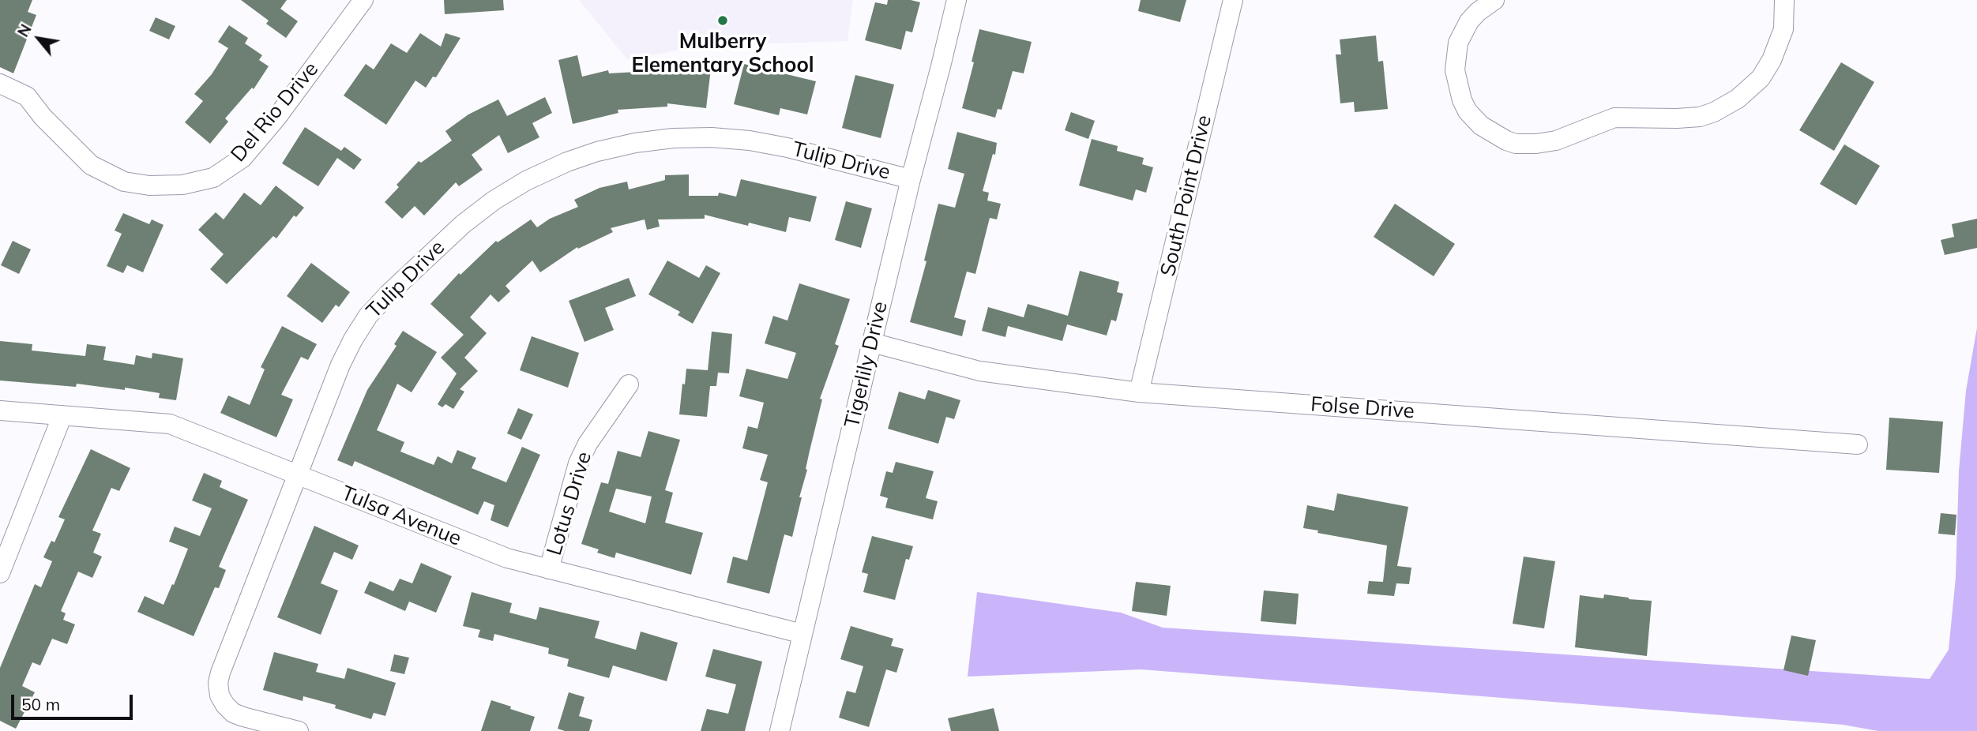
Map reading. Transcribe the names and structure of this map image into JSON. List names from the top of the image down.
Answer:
{
  "streets": {
    "street": [
      "Del Rio Drive",
      "Tulip Drive",
      "South Point Drive",
      "Tigerlily Drive",
      "Folse Drive",
      "Lotus Drive",
      "Tulsa Avenue"
    ]
  },
  "crossings": [
    ["Tulip Drive", "Tigerlily Drive"],
    ["Tulip Drive", "Tulsa Avenue"],
    ["South Point Drive", "Folse Drive"],
    ["Tigerlily Drive", "Folse Drive"],
    ["Tigerlily Drive", "Tulsa Avenue"],
    ["Lotus Drive", "Tulsa Avenue"]
  ],
  "places": ["Mulberry Elementary School"],
  "scale_bar": "50 m",
  "north": "top left"
}
